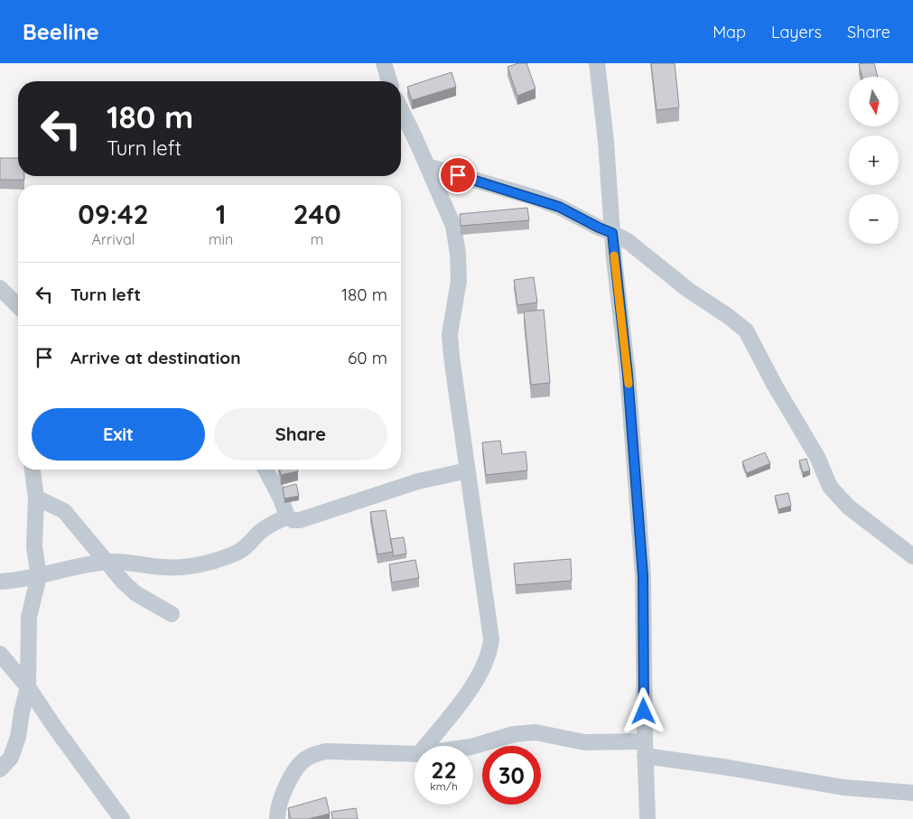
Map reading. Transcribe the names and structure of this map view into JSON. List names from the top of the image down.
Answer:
{
  "north": "bottom",
  "page": {
    "header": "Beeline",
    "nav": ["Map", "Layers", "Share"],
    "map_buttons": ["+", "−"],
    "turn": ["180 m", "Turn left"],
    "eta": [
      "09:42",
      "Arrival",
      "1",
      "min",
      "240",
      "m"
    ],
    "list": [
      {
        "name": "Turn left",
        "value": "180 m"
      },
      {
        "name": "Arrive at destination",
        "value": "60 m"
      }
    ],
    "buttons": ["Exit", "Share"],
    "speed": "22 km/h",
    "limit": "30"
  }
}
